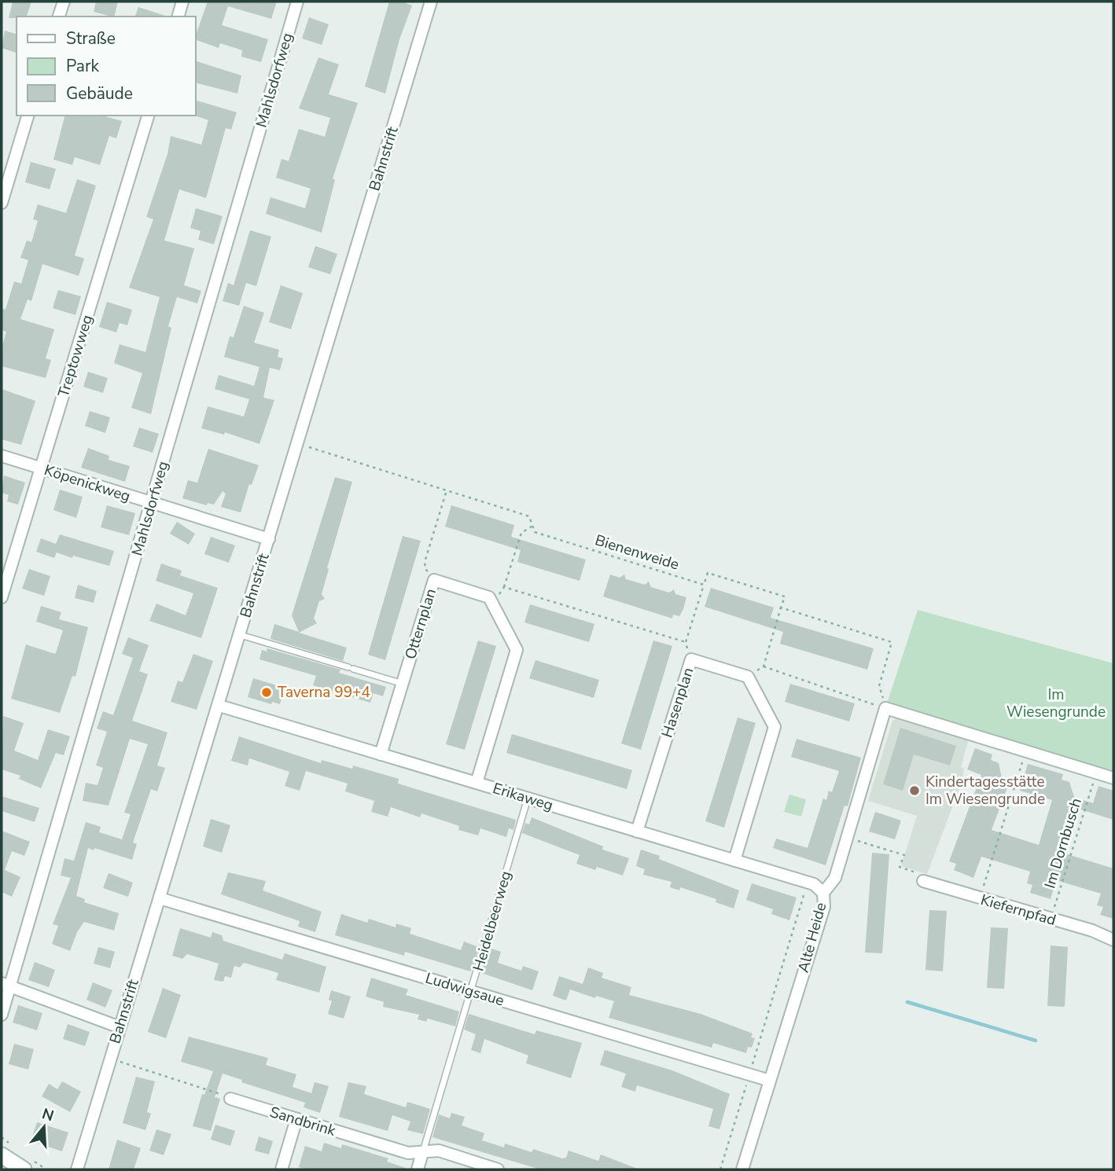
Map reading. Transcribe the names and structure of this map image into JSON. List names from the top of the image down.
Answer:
{
  "streets": {
    "street": [
      "Mahlsdorfweg",
      "Bahnstrift",
      "Treptowweg",
      "Köpenickweg",
      "Otternplan",
      "Hasenplan",
      "Erikaweg",
      "Kiefernpfad",
      "Heidelbeerweg",
      "Alte Heide",
      "Ludwigsaue",
      "Sandbrink"
    ],
    "path": ["Bienenweide", "Im Dornbusch"]
  },
  "crossings": [
    ["Mahlsdorfweg", "Köpenickweg"],
    ["Bahnstrift", "Köpenickweg"],
    ["Bahnstrift", "Bienenweide"],
    ["Bahnstrift", "Erikaweg"],
    ["Bahnstrift", "Ludwigsaue"],
    ["Treptowweg", "Köpenickweg"],
    ["Otternplan", "Erikaweg"],
    ["Hasenplan", "Erikaweg"],
    ["Erikaweg", "Heidelbeerweg"],
    ["Erikaweg", "Alte Heide"],
    ["Im Dornbusch", "Kiefernpfad"],
    ["Heidelbeerweg", "Ludwigsaue"],
    ["Heidelbeerweg", "Sandbrink"],
    ["Alte Heide", "Ludwigsaue"]
  ],
  "parks": ["Im Wiesengrunde"],
  "places": ["Taverna 99+4", "Kindertagesstätte Im Wiesengrunde"],
  "legend": ["Straße", "Park", "Gebäude"],
  "north": "top"
}
